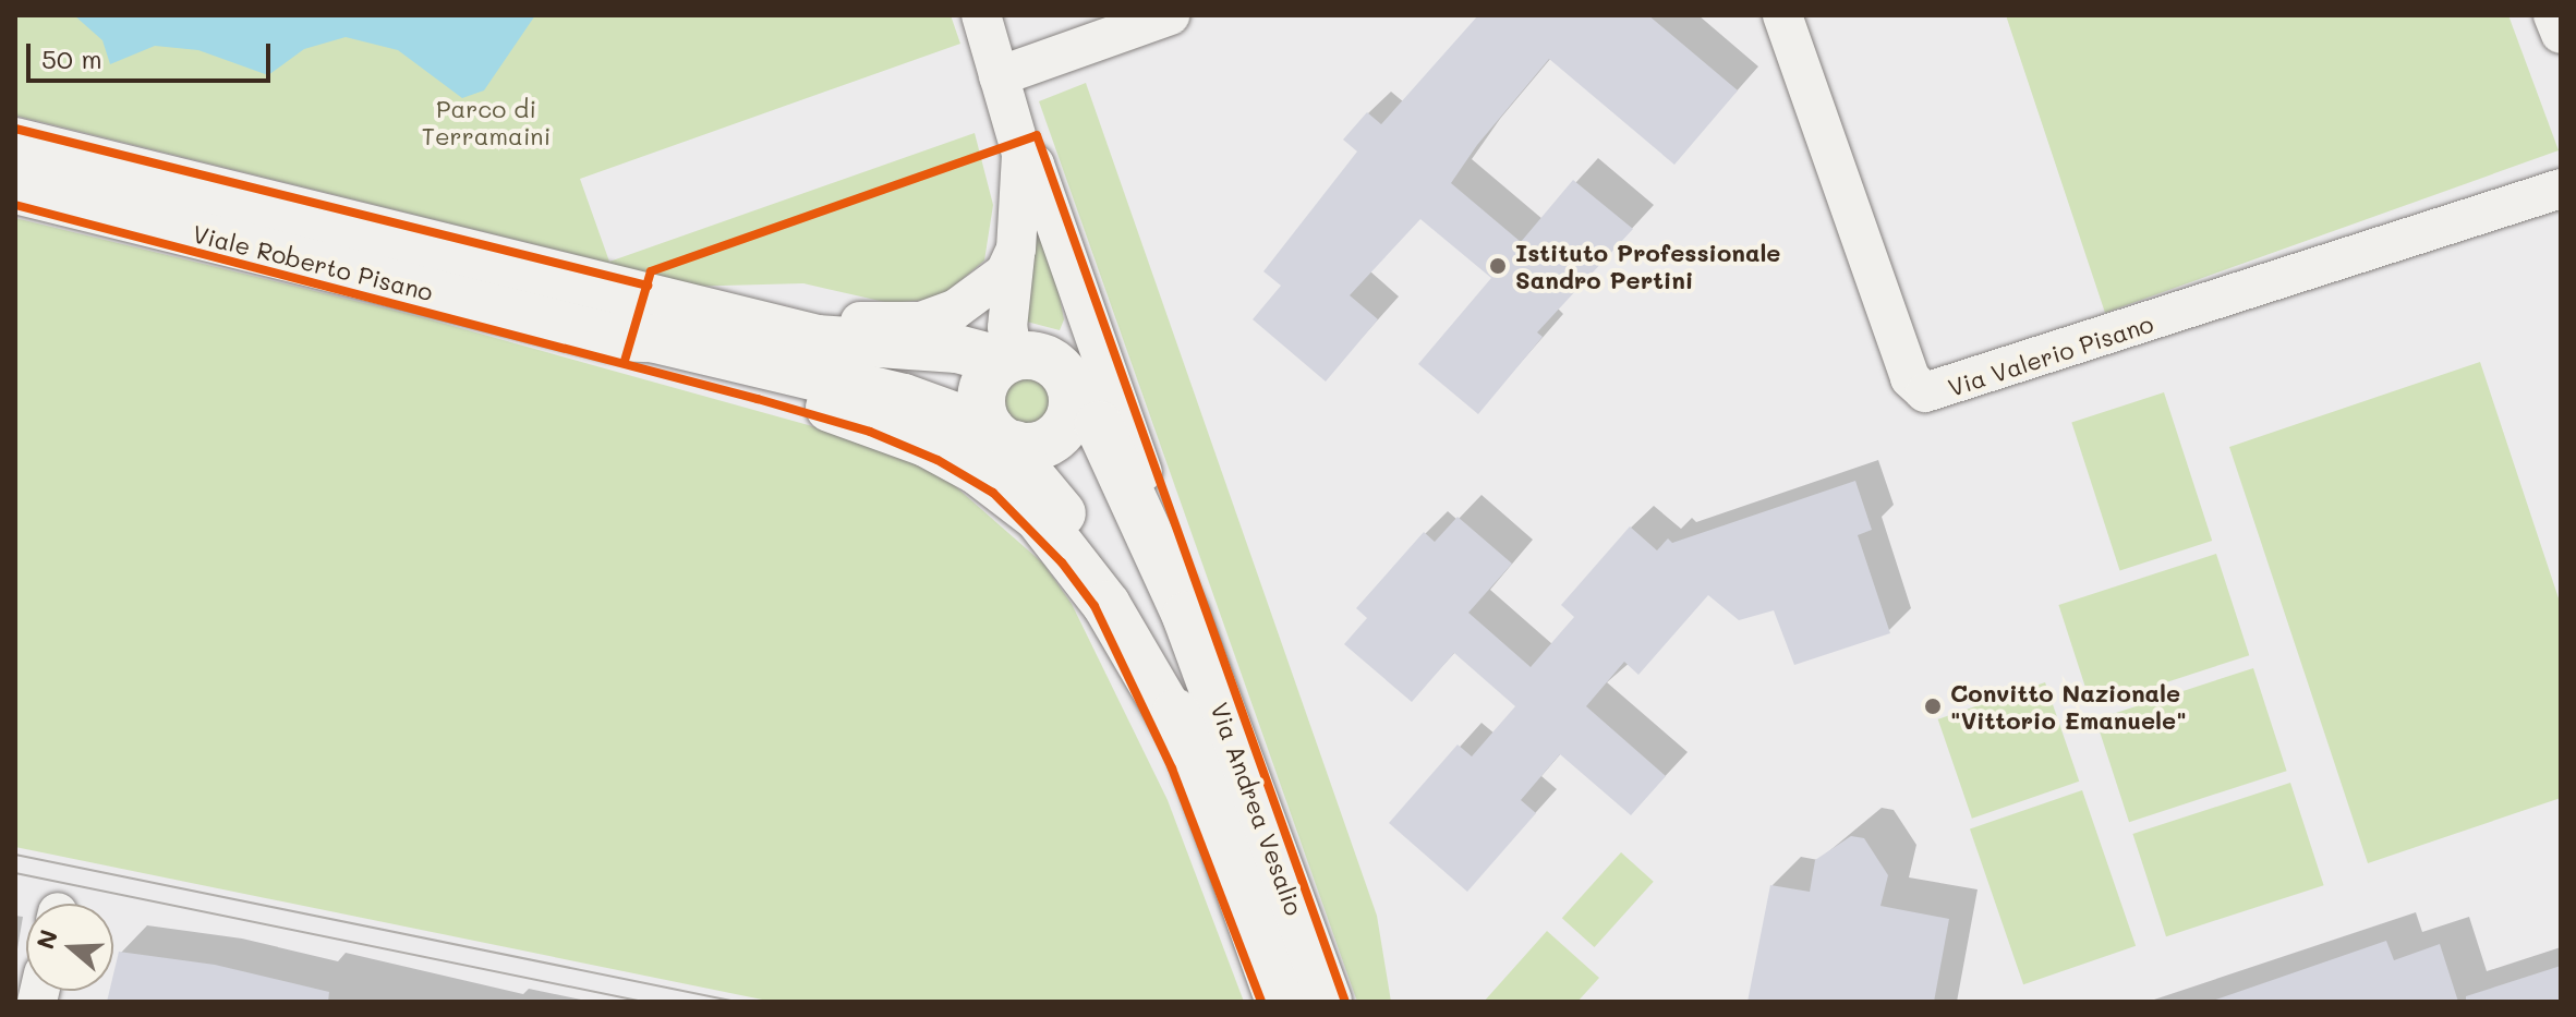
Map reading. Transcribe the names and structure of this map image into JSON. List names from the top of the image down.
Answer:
{
  "streets": {
    "main road": ["Viale Roberto Pisano", "Via Andrea Vesalio"],
    "street": ["Via Valerio Pisano"]
  },
  "crossings": [
    ["Viale Roberto Pisano", "Via Andrea Vesalio"]
  ],
  "parks": ["Parco di Terramaini"],
  "places": ["Istituto Professionale Sandro Pertini", "Convitto Nazionale \"Vittorio Emanuele\""],
  "scale_bar": "50 m",
  "north": "left"
}
